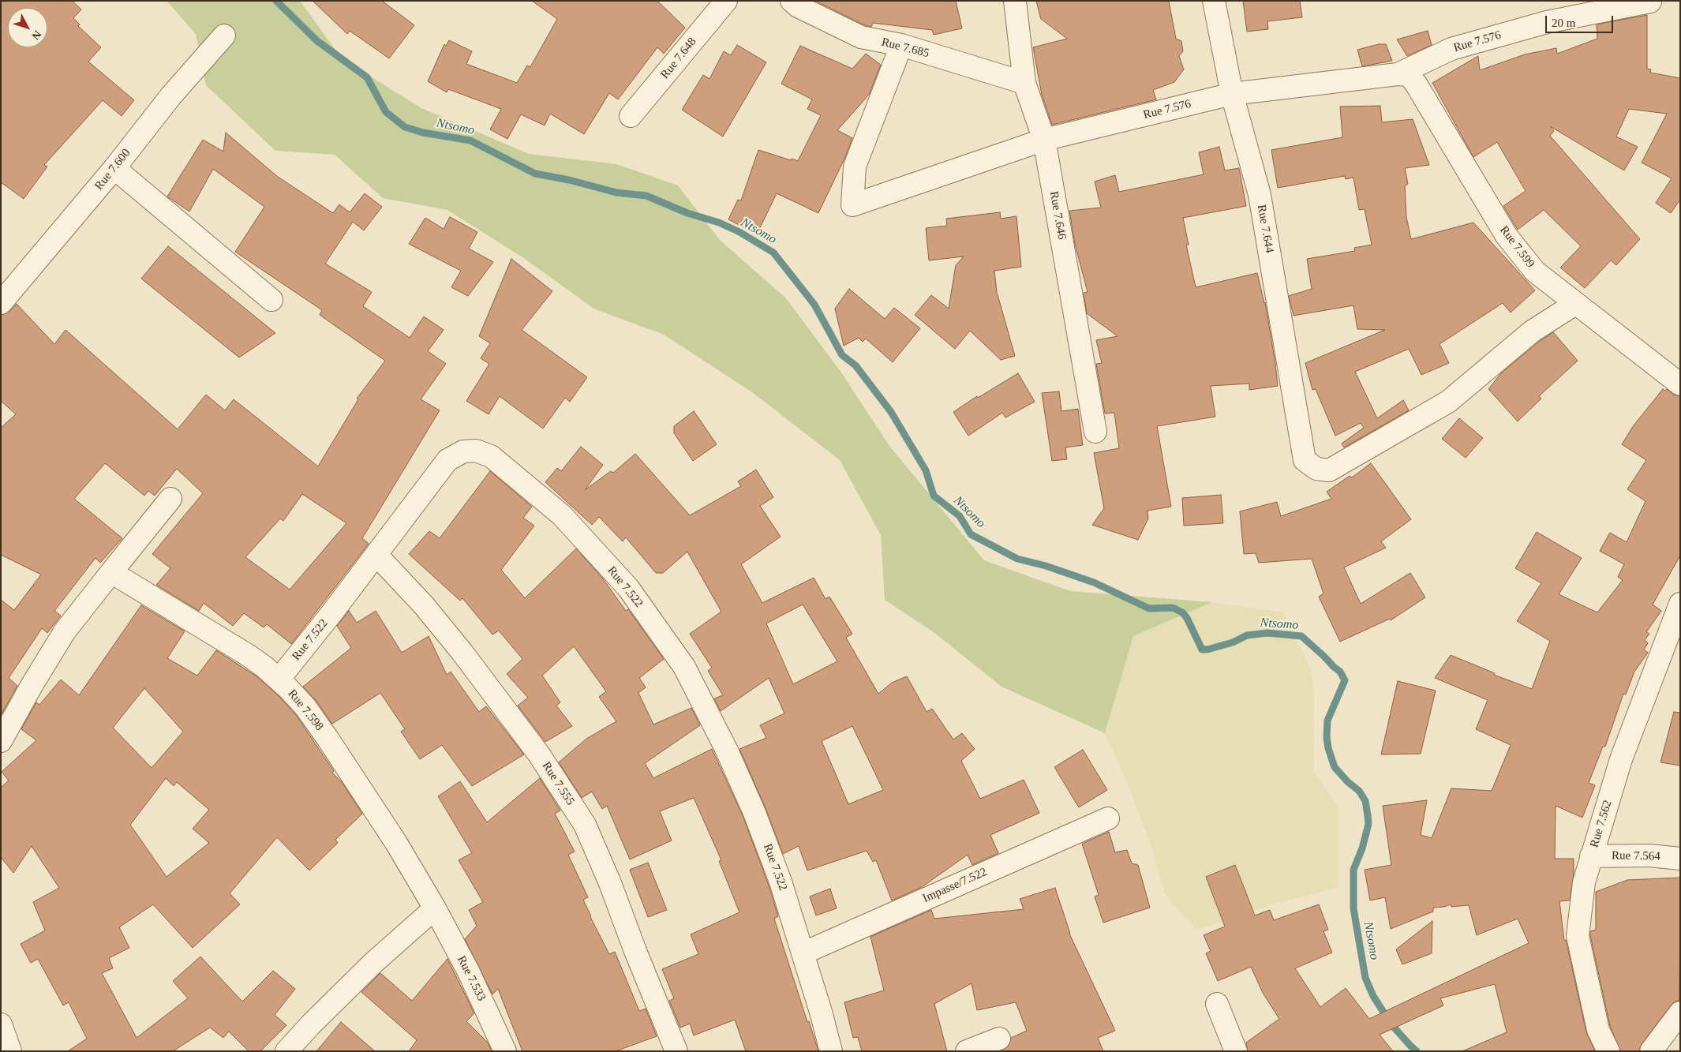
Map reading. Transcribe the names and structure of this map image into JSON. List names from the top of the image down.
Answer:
{
  "streets": {
    "street": [
      "Rue 7.576",
      "Rue 7.685",
      "Rue 7.648",
      "Rue 7.600",
      "Rue 7.646",
      "Rue 7.644",
      "Rue 7.599",
      "Rue 7.522",
      "Rue 7.598",
      "Rue 7.555",
      "Rue 7.562",
      "Rue 7.564",
      "Impasse/7.522",
      "Rue 7.533"
    ]
  },
  "crossings": [
    ["Rue 7.576", "Rue 7.685"],
    ["Rue 7.576", "Rue 7.646"],
    ["Rue 7.576", "Rue 7.644"],
    ["Rue 7.576", "Rue 7.599"],
    ["Rue 7.685", "Rue 7.646"],
    ["Rue 7.644", "Rue 7.599"],
    ["Rue 7.522", "Rue 7.598"],
    ["Rue 7.522", "Rue 7.555"],
    ["Rue 7.522", "Impasse/7.522"],
    ["Rue 7.598", "Rue 7.533"],
    ["Rue 7.562", "Rue 7.564"]
  ],
  "water": ["Ntsomo"],
  "scale_bar": "20 m",
  "north": "bottom right"
}
